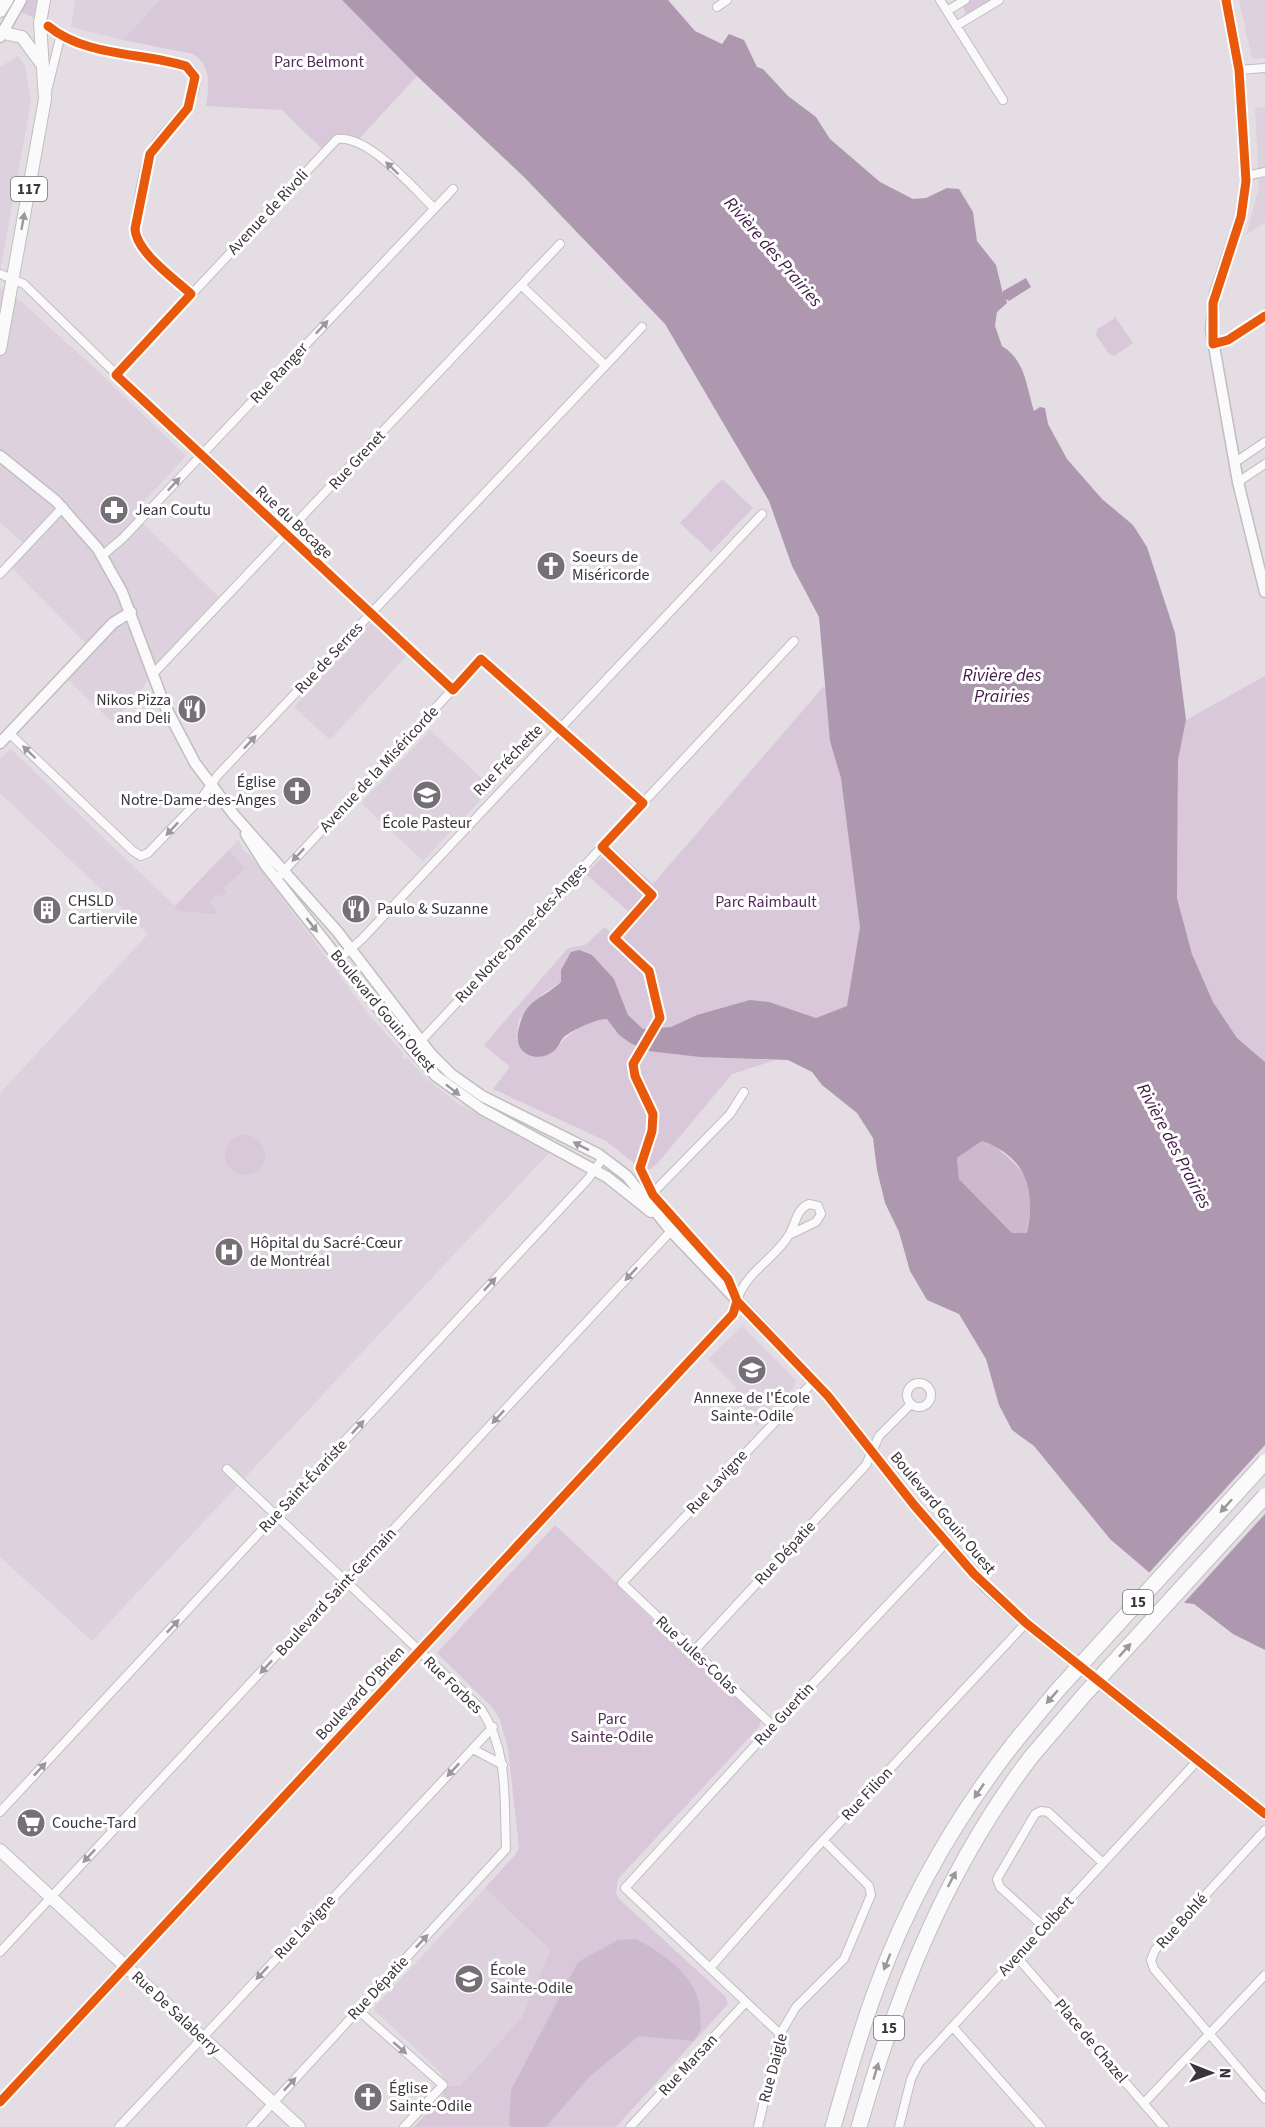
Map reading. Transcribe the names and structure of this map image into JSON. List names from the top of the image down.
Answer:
{
  "streets": {
    "highway": ["15"],
    "main road": ["117", "Rue De Salaberry"],
    "street": [
      "Avenue de Rivoli",
      "Rue Ranger",
      "Rue Grenet",
      "Rue du Bocage",
      "Rue de Serres",
      "Rue Fréchette",
      "Avenue de la Miséricorde",
      "Rue Notre-Dame-des-Anges",
      "Boulevard Gouin Ouest",
      "Rue Lavigne",
      "Rue Saint-Évariste",
      "Rue Dépatie",
      "Boulevard Saint-Germain",
      "Rue Jules-Colas",
      "Rue Forbes",
      "Boulevard O'Brien",
      "Rue Guertin",
      "Rue Filion",
      "Rue Bohlé",
      "Avenue Colbert",
      "Place de Chazel",
      "Rue Marsan",
      "Rue Daigle"
    ]
  },
  "crossings": [
    ["117", "Rue du Bocage"],
    ["Avenue de Rivoli", "Rue Ranger"],
    ["Avenue de Rivoli", "Rue du Bocage"],
    ["Rue Ranger", "Rue du Bocage"],
    ["Rue Ranger", "Boulevard Gouin Ouest"],
    ["Rue Grenet", "Rue du Bocage"],
    ["Rue Grenet", "Boulevard Gouin Ouest"],
    ["Rue du Bocage", "Rue de Serres"],
    ["Rue du Bocage", "Avenue de la Miséricorde"],
    ["Rue de Serres", "Boulevard Gouin Ouest"],
    ["Rue Fréchette", "Avenue de la Miséricorde"],
    ["Rue Fréchette", "Boulevard Gouin Ouest"],
    ["Avenue de la Miséricorde", "Boulevard Gouin Ouest"],
    ["Rue Notre-Dame-des-Anges", "Boulevard Gouin Ouest"],
    ["Boulevard Gouin Ouest", "Rue Lavigne"],
    ["Boulevard Gouin Ouest", "Rue Saint-Évariste"],
    ["Boulevard Gouin Ouest", "Rue Dépatie"],
    ["Boulevard Gouin Ouest", "Boulevard Saint-Germain"],
    ["Boulevard Gouin Ouest", "Boulevard O'Brien"],
    ["Boulevard Gouin Ouest", "Rue Guertin"],
    ["Boulevard Gouin Ouest", "Rue Filion"],
    ["Boulevard Gouin Ouest", "Avenue Colbert"],
    ["Rue Lavigne", "Rue Jules-Colas"],
    ["Rue Lavigne", "Rue Forbes"],
    ["Rue Lavigne", "Rue De Salaberry"],
    ["Rue Saint-Évariste", "Rue Forbes"],
    ["Rue Dépatie", "Rue Jules-Colas"],
    ["Rue Dépatie", "Rue Forbes"],
    ["Rue Dépatie", "Rue De Salaberry"],
    ["Boulevard Saint-Germain", "Rue Forbes"],
    ["Boulevard Saint-Germain", "Rue De Salaberry"],
    ["Rue Jules-Colas", "Rue Guertin"],
    ["Rue Forbes", "Boulevard O'Brien"],
    ["Boulevard O'Brien", "Rue De Salaberry"],
    ["Rue Guertin", "Rue Filion"],
    ["Rue Filion", "Rue Daigle"],
    ["Avenue Colbert", "Place de Chazel"]
  ],
  "one_way": [
    "Rue Ranger",
    "Avenue de la Miséricorde",
    "Rue Lavigne",
    "Rue Saint-Évariste",
    "Rue Dépatie",
    "Boulevard Saint-Germain"
  ],
  "water": ["Rivière des Prairies"],
  "parks": ["Parc Belmont", "Parc Raimbault", "Parc Sainte-Odile"],
  "places": {
    "pharmacy": ["Jean Coutu"],
    "church": ["Soeurs de Miséricorde", "Église Notre-Dame-des-Anges", "Église Sainte-Odile"],
    "restaurant": ["Nikos Pizza and Deli", "Paulo & Suzanne"],
    "school or university": ["École Pasteur", "Annexe de l'École Sainte-Odile", "École Sainte-Odile"],
    "building": ["CHSLD Cartiervile"],
    "hospital": ["Hôpital du Sacré-Cœur de Montréal"],
    "supermarket": ["Couche-Tard"]
  },
  "north": "right"
}
